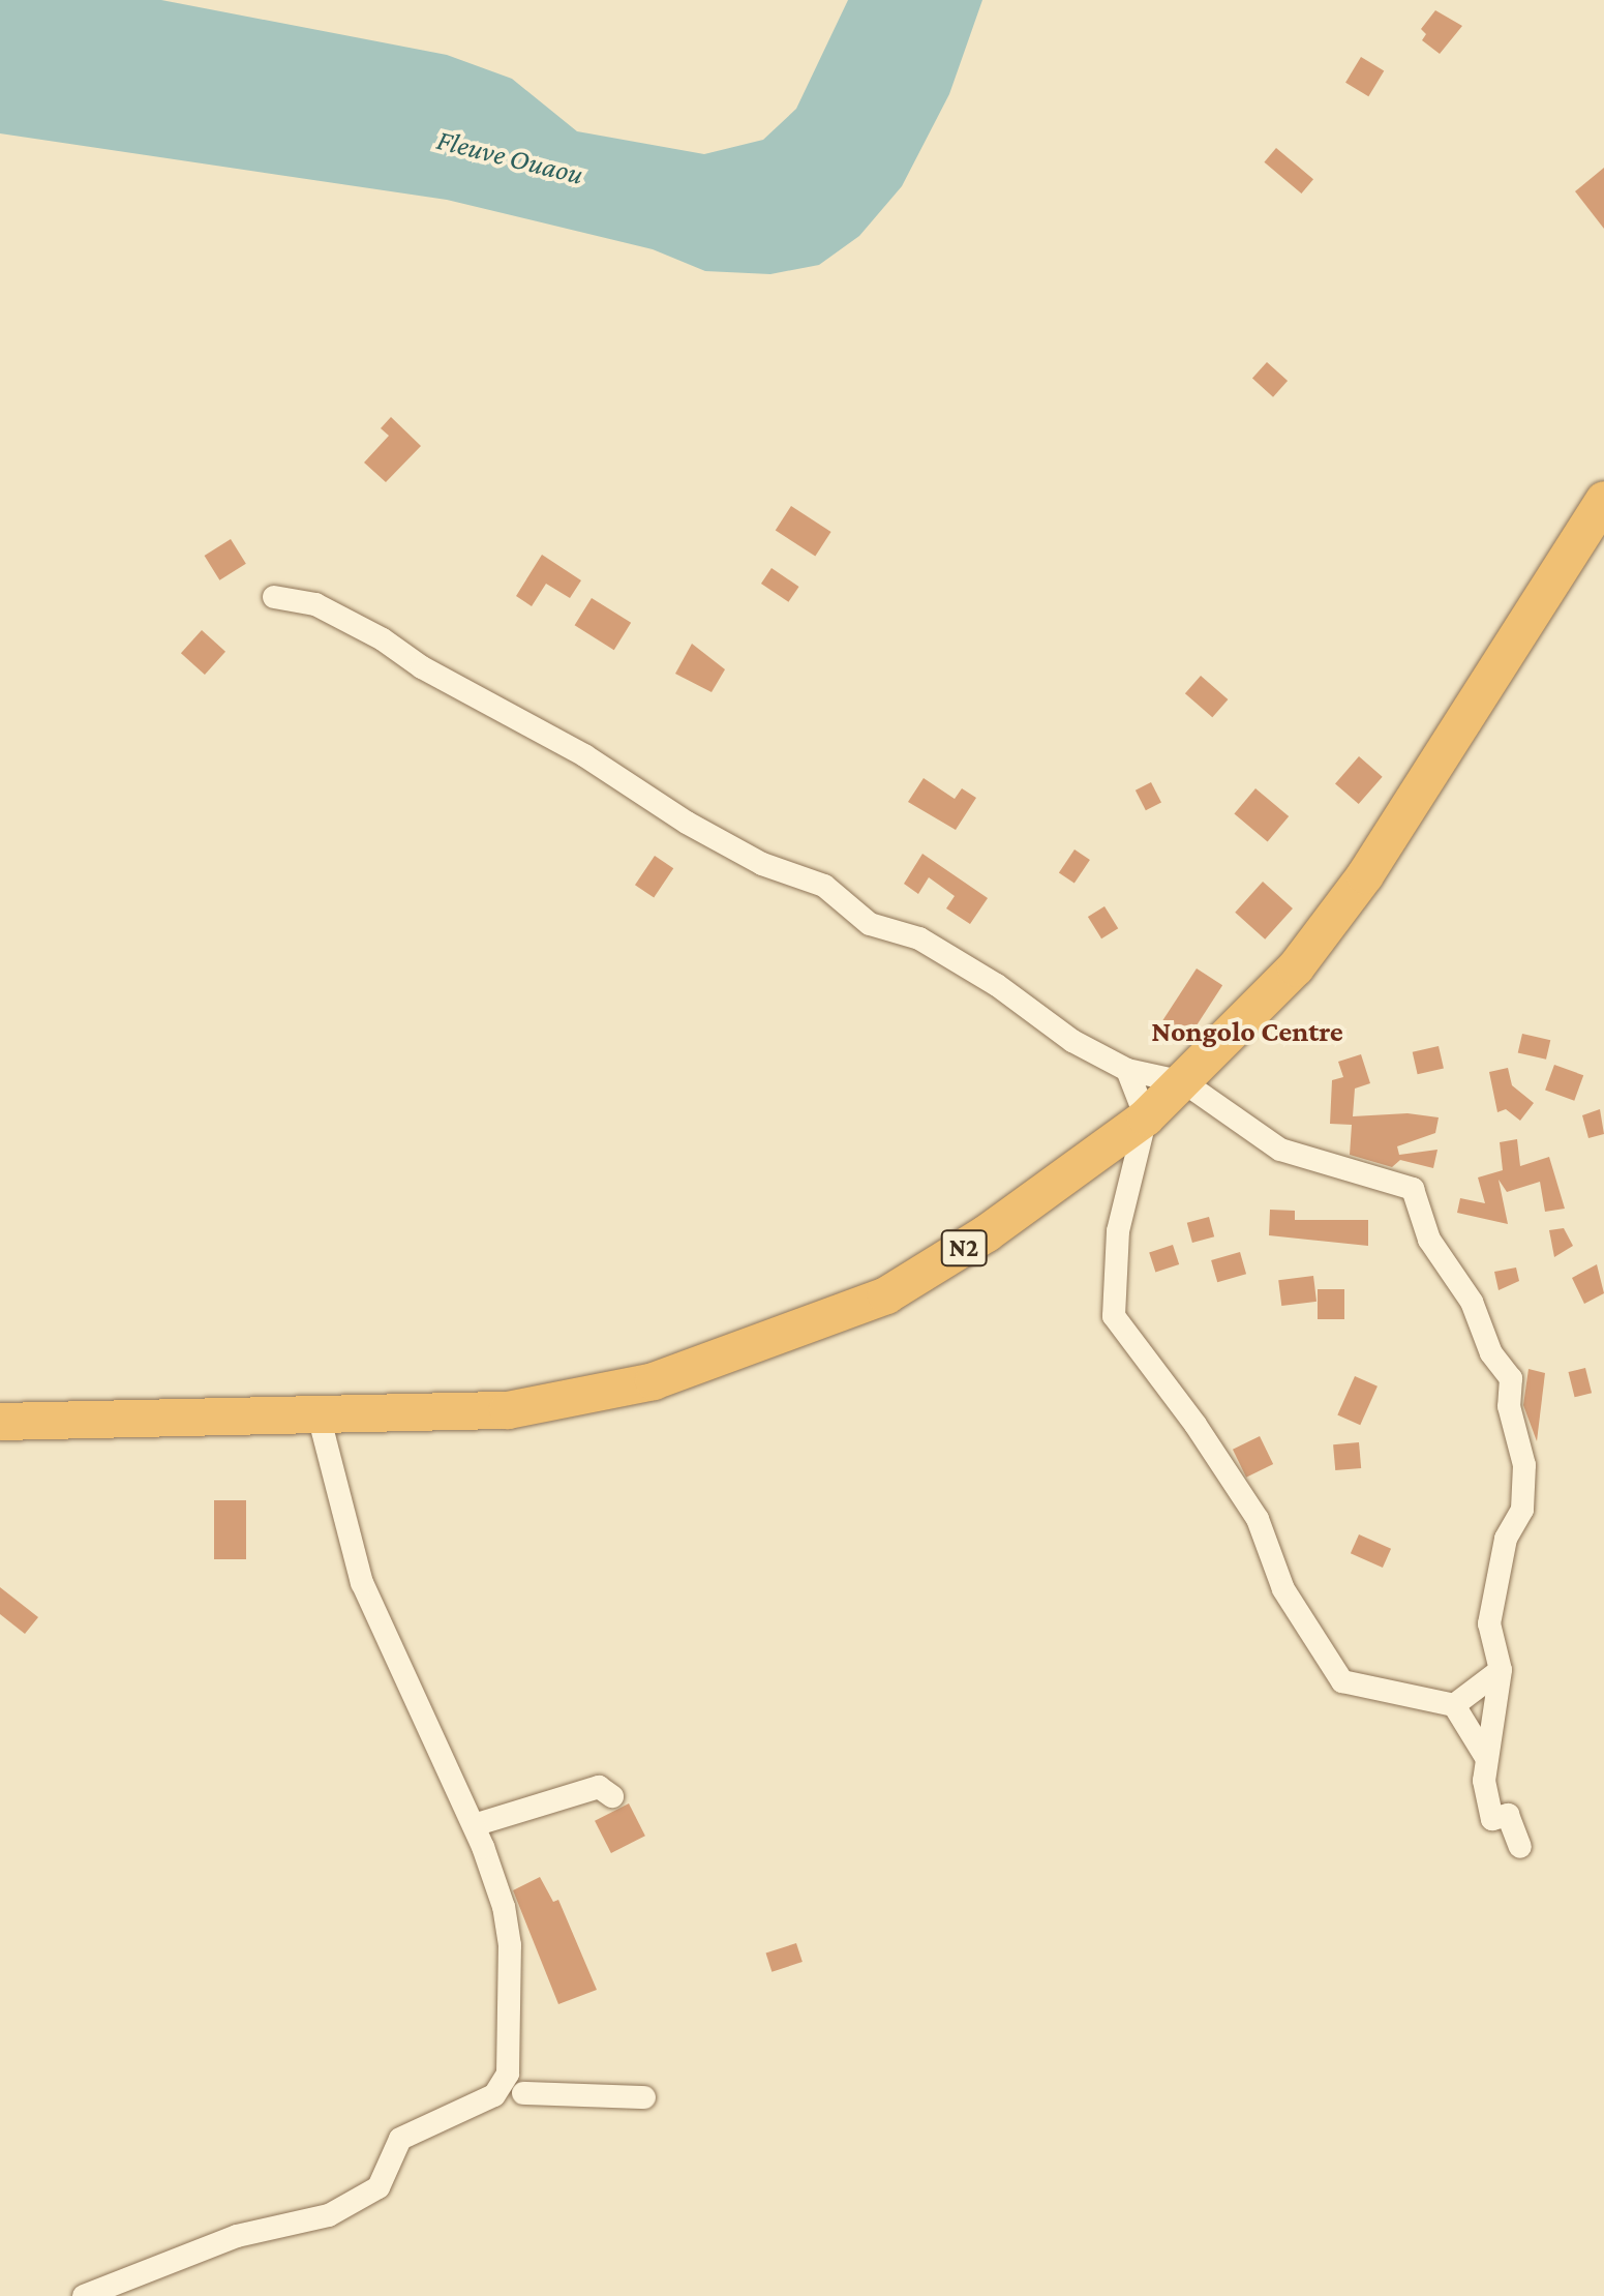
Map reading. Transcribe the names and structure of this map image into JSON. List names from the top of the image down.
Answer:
{
  "streets": {
    "highway": ["N2"]
  },
  "districts": ["Nongolo Centre"],
  "water": ["Fleuve Ouaou"]
}
